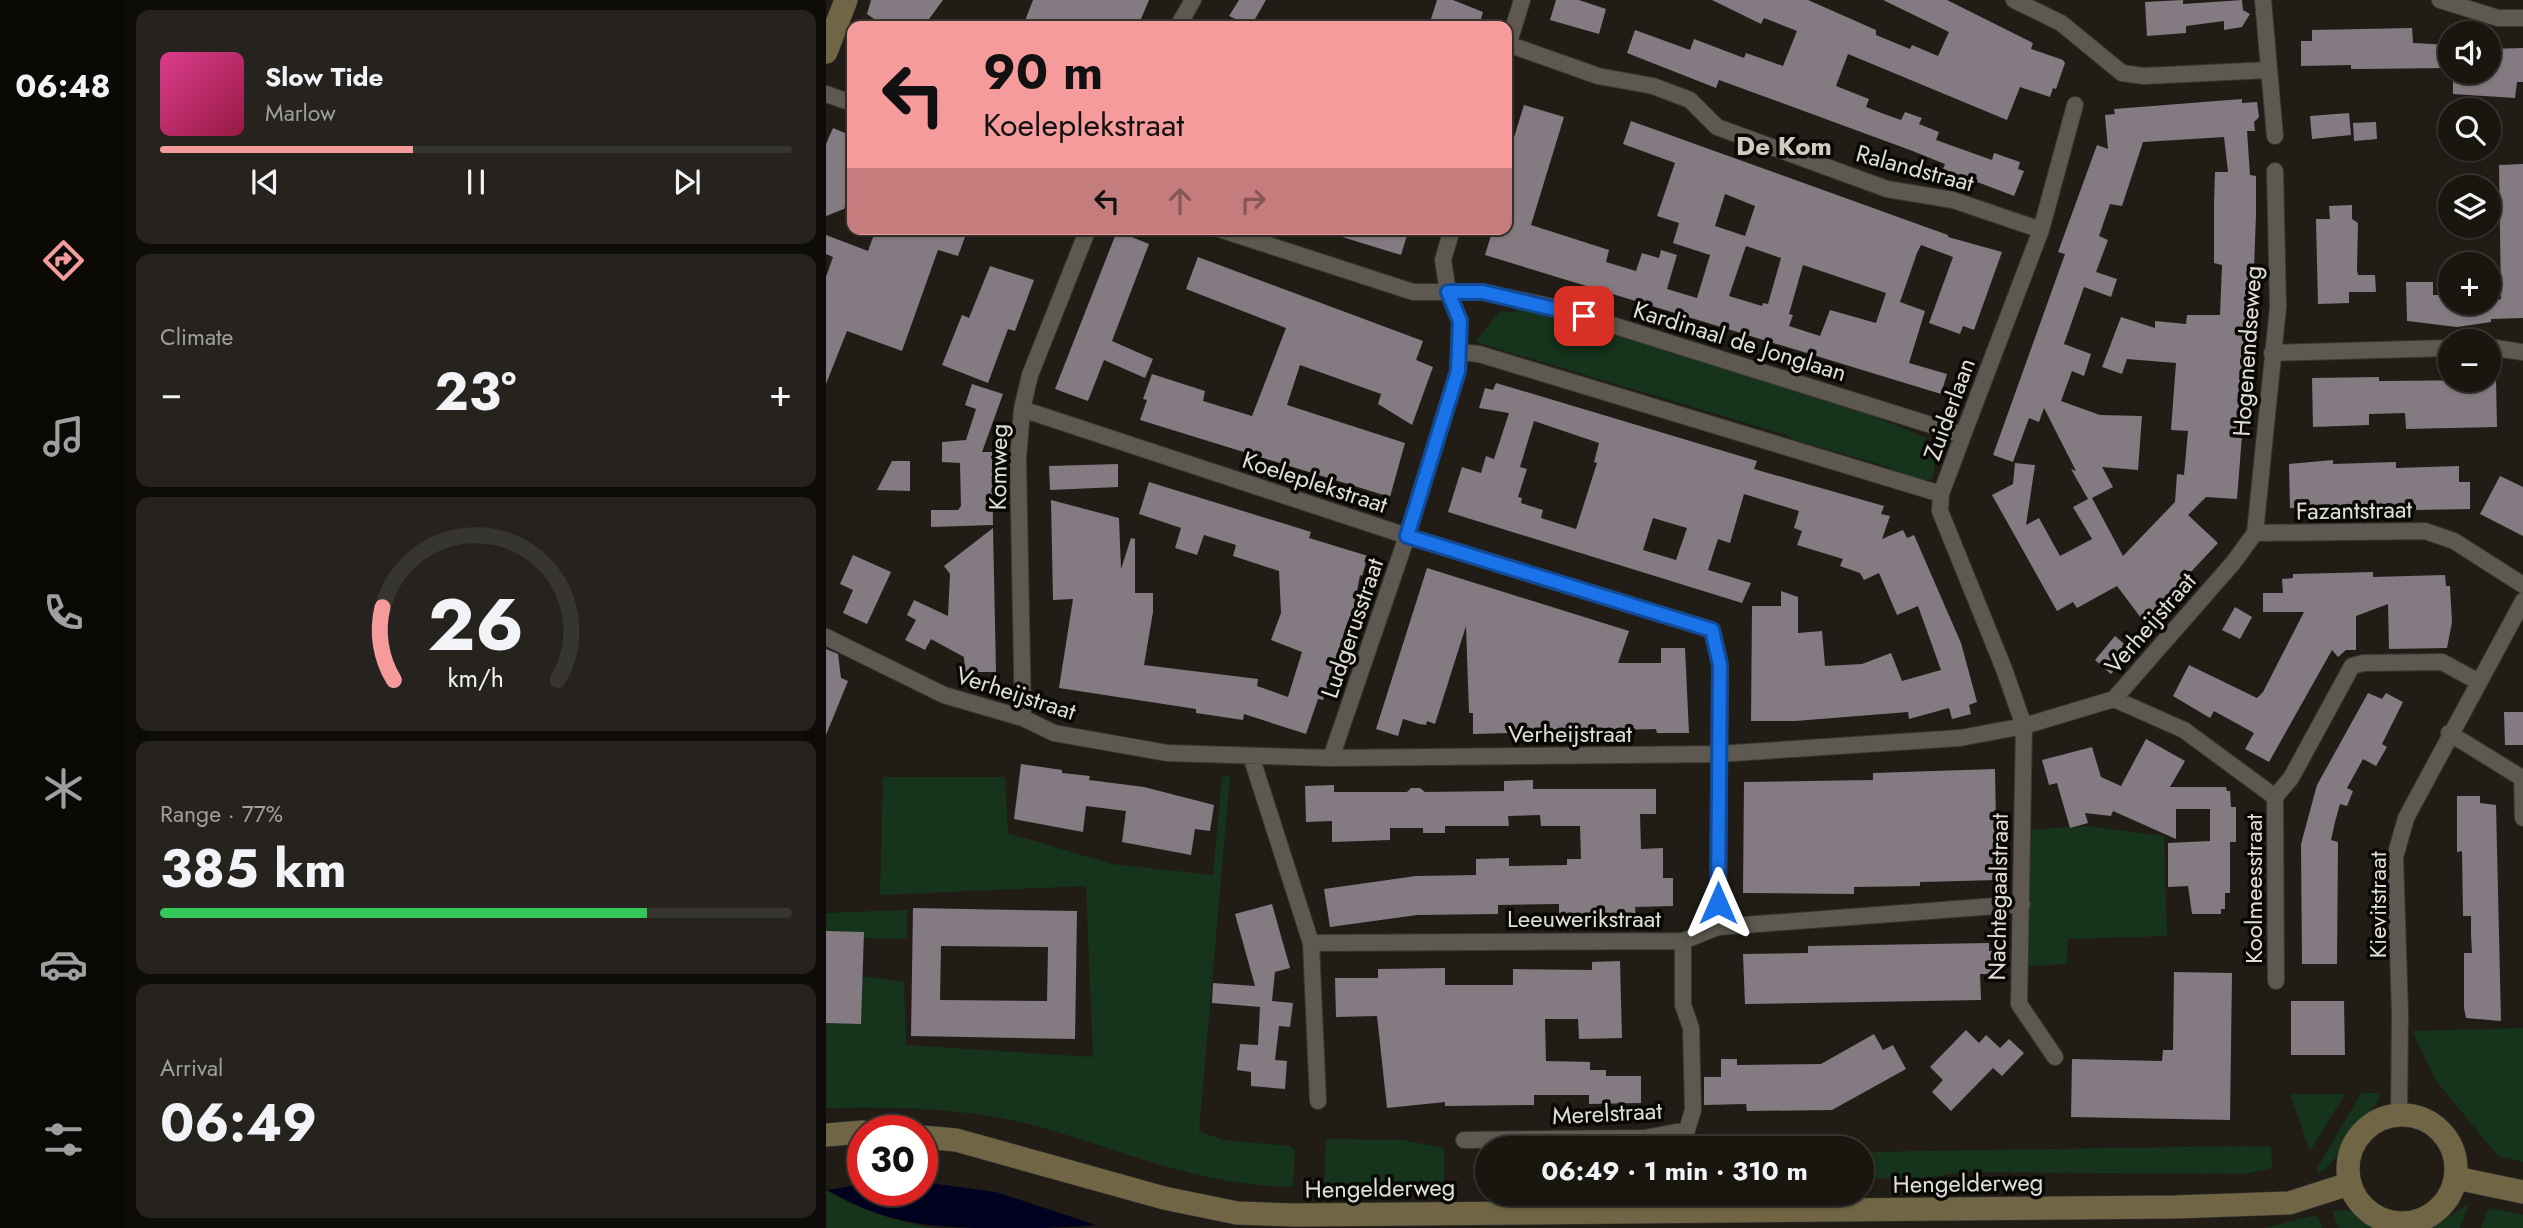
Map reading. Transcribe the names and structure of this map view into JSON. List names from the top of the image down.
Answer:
{
  "streets": {
    "main road": ["Hengelderweg"],
    "street": [
      "Ralandstraat",
      "Kardinaal de Jonglaan",
      "Hogenendseweg",
      "Zuiderlaan",
      "Komweg",
      "Koeleplekstraat",
      "Fazantstraat",
      "Verheijstraat",
      "Ludgerusstraat",
      "Koolmeesstraat",
      "Nachtegaalstraat",
      "Kievitstraat",
      "Leeuwerikstraat",
      "Merelstraat"
    ]
  },
  "crossings": [
    ["Ralandstraat", "Zuiderlaan"],
    ["Kardinaal de Jonglaan", "Zuiderlaan"],
    ["Kardinaal de Jonglaan", "Ludgerusstraat"],
    ["Hogenendseweg", "Fazantstraat"],
    ["Hogenendseweg", "Verheijstraat"],
    ["Zuiderlaan", "Verheijstraat"],
    ["Zuiderlaan", "Nachtegaalstraat"],
    ["Komweg", "Koeleplekstraat"],
    ["Komweg", "Verheijstraat"],
    ["Koeleplekstraat", "Verheijstraat"],
    ["Koeleplekstraat", "Ludgerusstraat"],
    ["Koeleplekstraat", "Leeuwerikstraat"],
    ["Fazantstraat", "Verheijstraat"],
    ["Verheijstraat", "Ludgerusstraat"],
    ["Verheijstraat", "Koolmeesstraat"],
    ["Verheijstraat", "Nachtegaalstraat"],
    ["Koolmeesstraat", "Kievitstraat"],
    ["Nachtegaalstraat", "Leeuwerikstraat"],
    ["Kievitstraat", "Hengelderweg"],
    ["Leeuwerikstraat", "Merelstraat"]
  ],
  "districts": ["De Kom"],
  "page": {
    "tabs": "06:48",
    "map_buttons": ["+", "−"],
    "turn": ["90 m", "Koeleplekstraat"],
    "song": ["Slow Tide", "Marlow"],
    "tile": [
      "Climate",
      ["Range · 77%", "385 km"],
      ["Arrival", "06:49"]
    ],
    "heat": ["−", "23°", "+"],
    "limit": "30",
    "trip": "06:49 · 1 min · 310 m",
    "gauge": ["26", "km/h"]
  }
}
